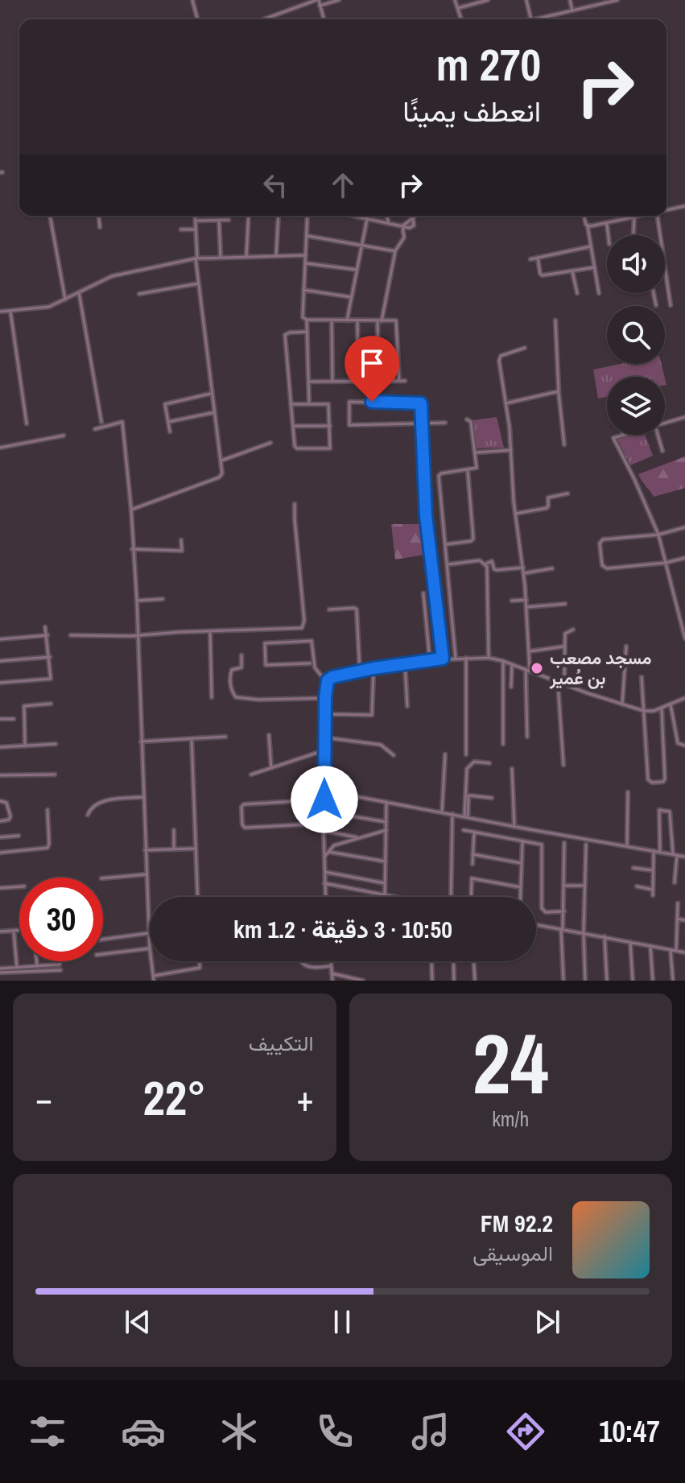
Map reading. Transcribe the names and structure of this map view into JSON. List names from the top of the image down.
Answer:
{
  "places": ["مسجد مصعب بن عُمير"],
  "page": {
    "turn": ["270 m", "انعطف يمينًا"],
    "limit": "30",
    "trip": "10:50 · 3 دقيقة · 1.2 km",
    "tile": [
      ["24", "km/h"],
      "التكييف"
    ],
    "heat": ["−", "22°", "+"],
    "song": ["92.2 FM", "الموسيقى"],
    "tabs": "10:47"
  }
}
